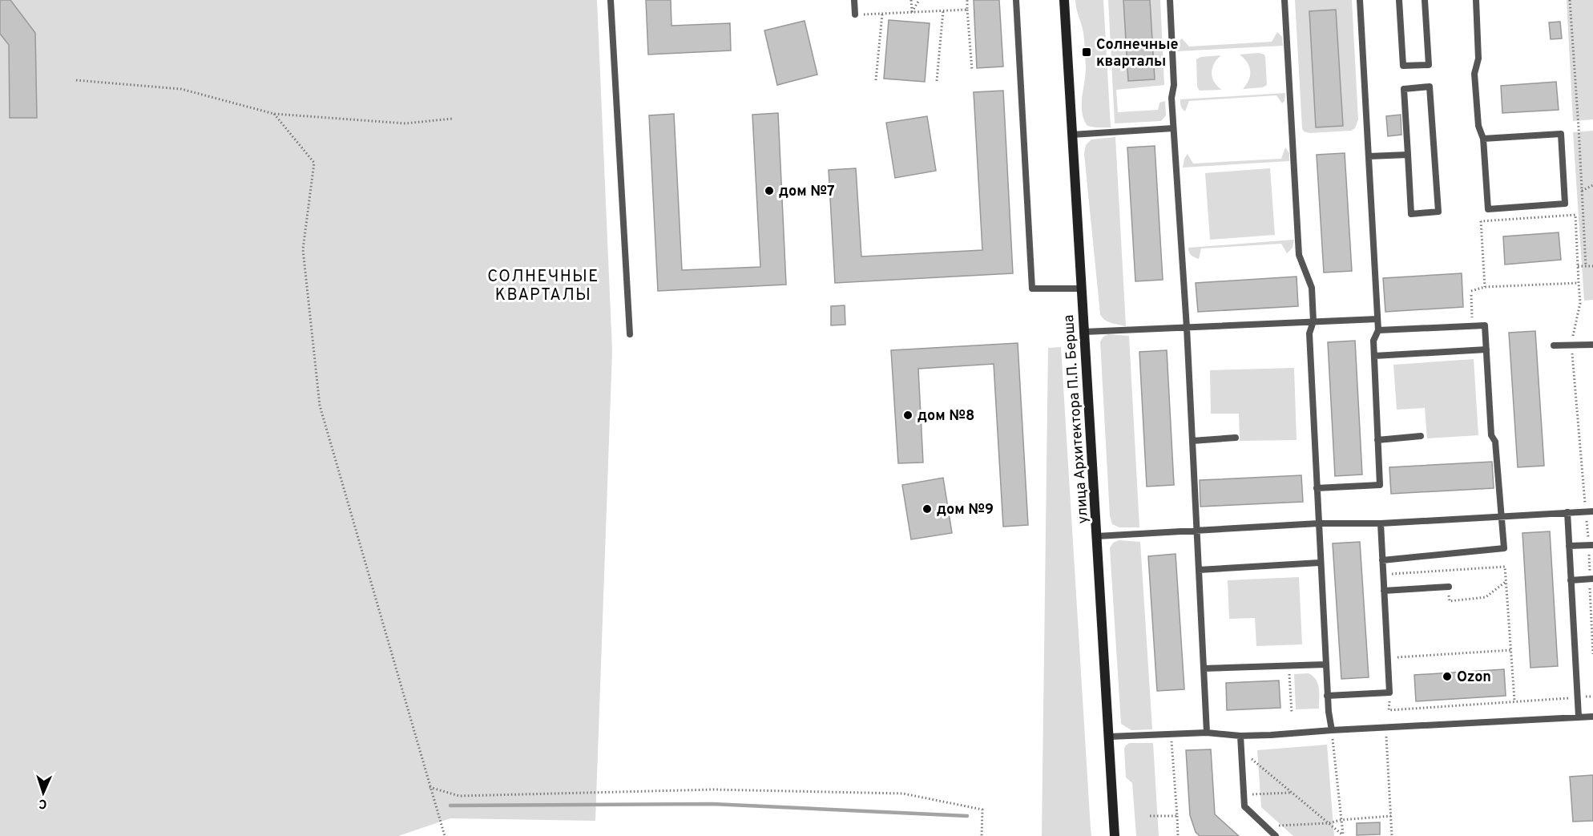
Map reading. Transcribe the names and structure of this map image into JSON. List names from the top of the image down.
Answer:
{
  "streets": {
    "street": ["улица Архитектора П.П. Берша"]
  },
  "districts": ["СОЛНЕЧНЫЕ КВАРТАЛЫ"],
  "places": {
    "transit": ["Солнечные кварталы"],
    "other": [
      "дом №7",
      "дом №8",
      "дом №9",
      "Ozon"
    ]
  },
  "north": "bottom"
}
